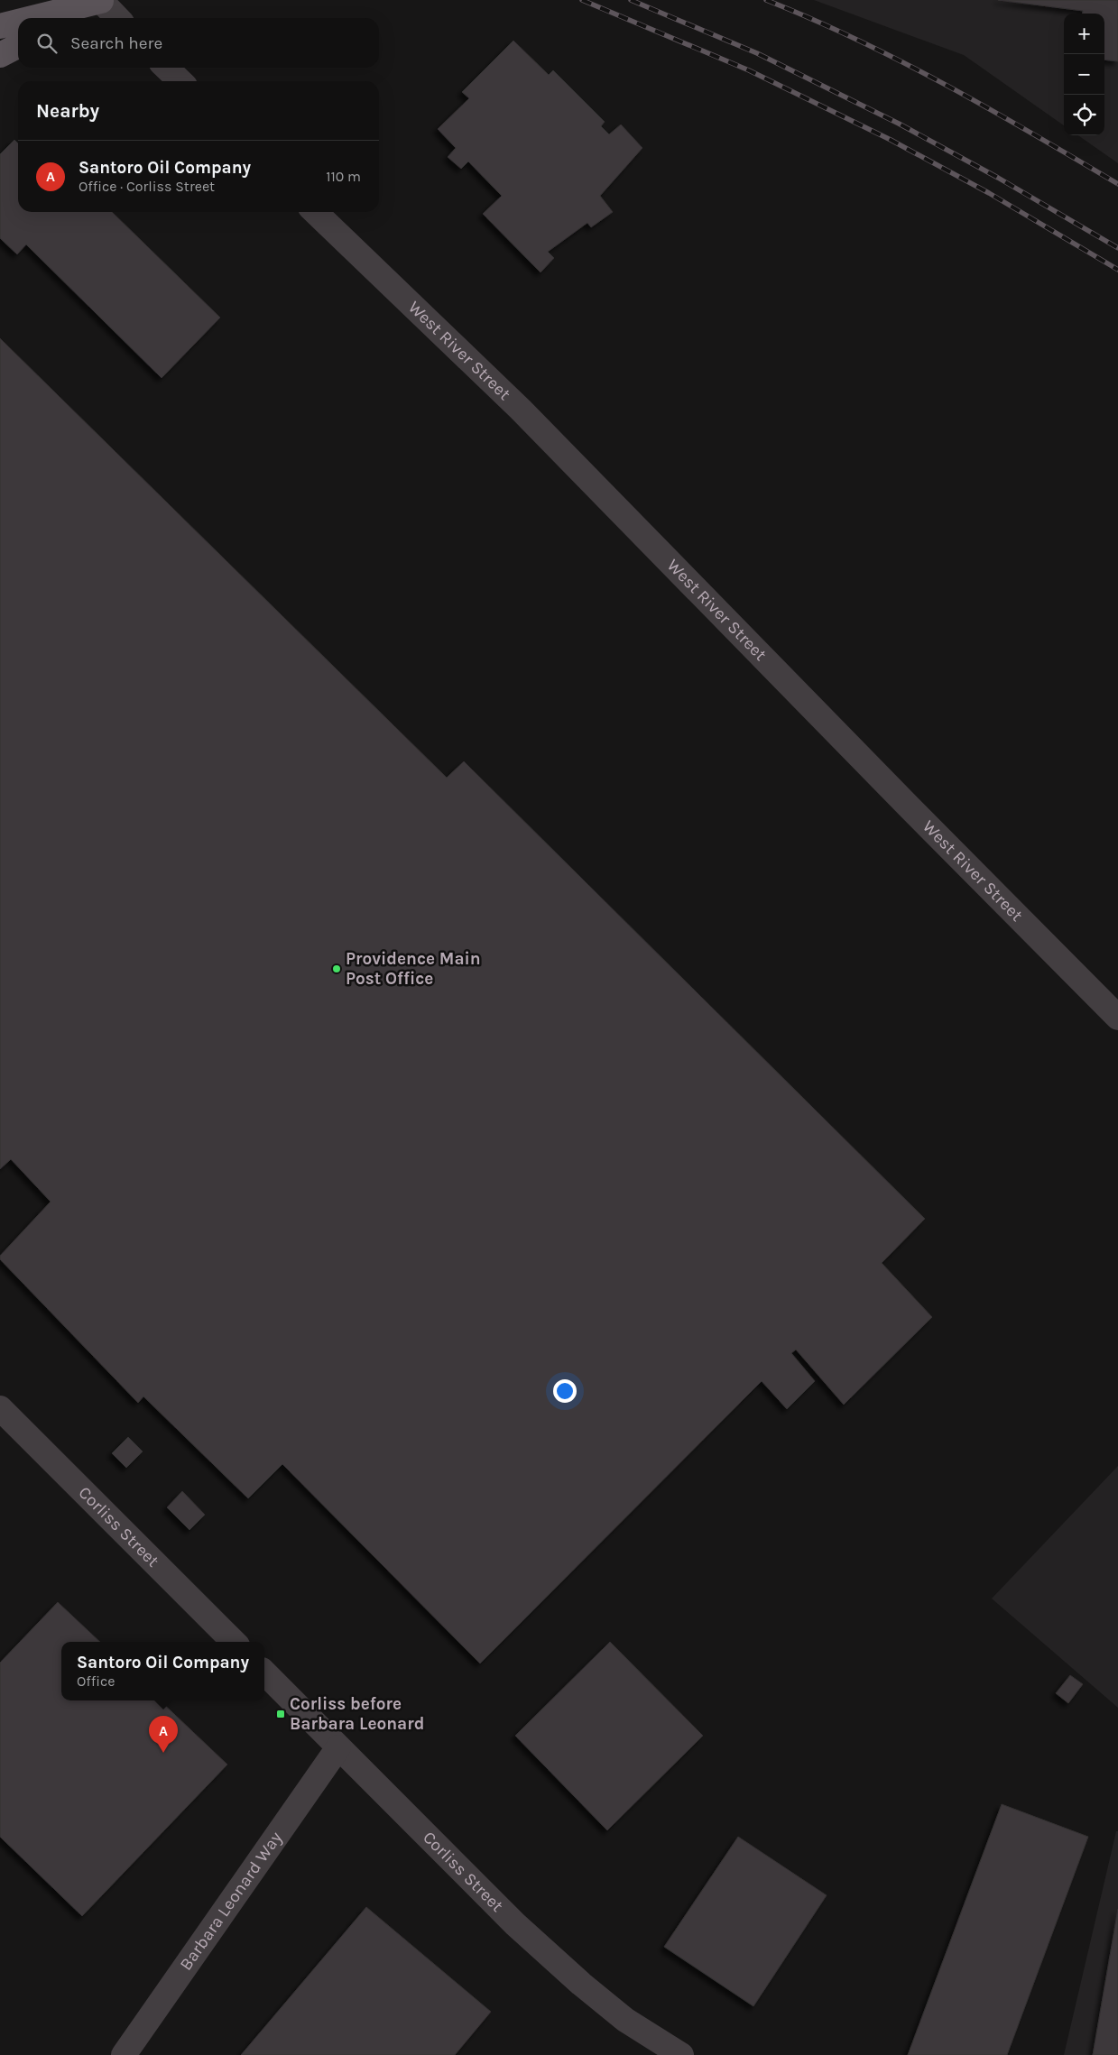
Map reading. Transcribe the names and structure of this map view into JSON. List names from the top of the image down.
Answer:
{
  "streets": {
    "street": ["West River Street", "Corliss Street", "Barbara Leonard Way"]
  },
  "crossings": [
    ["Corliss Street", "Barbara Leonard Way"]
  ],
  "places": {
    "other": ["Providence Main Post Office"],
    "transit": ["Corliss before Barbara Leonard"]
  },
  "page": {
    "map_buttons": ["+", "−"],
    "search": "Search here",
    "heading": "Nearby",
    "list": [
      {
        "mark": "A",
        "name": "Santoro Oil Company",
        "note": "Office · Corliss Street",
        "value": "110 m"
      }
    ],
    "popup": ["Santoro Oil Company", "Office"],
    "pins": "A"
  }
}
